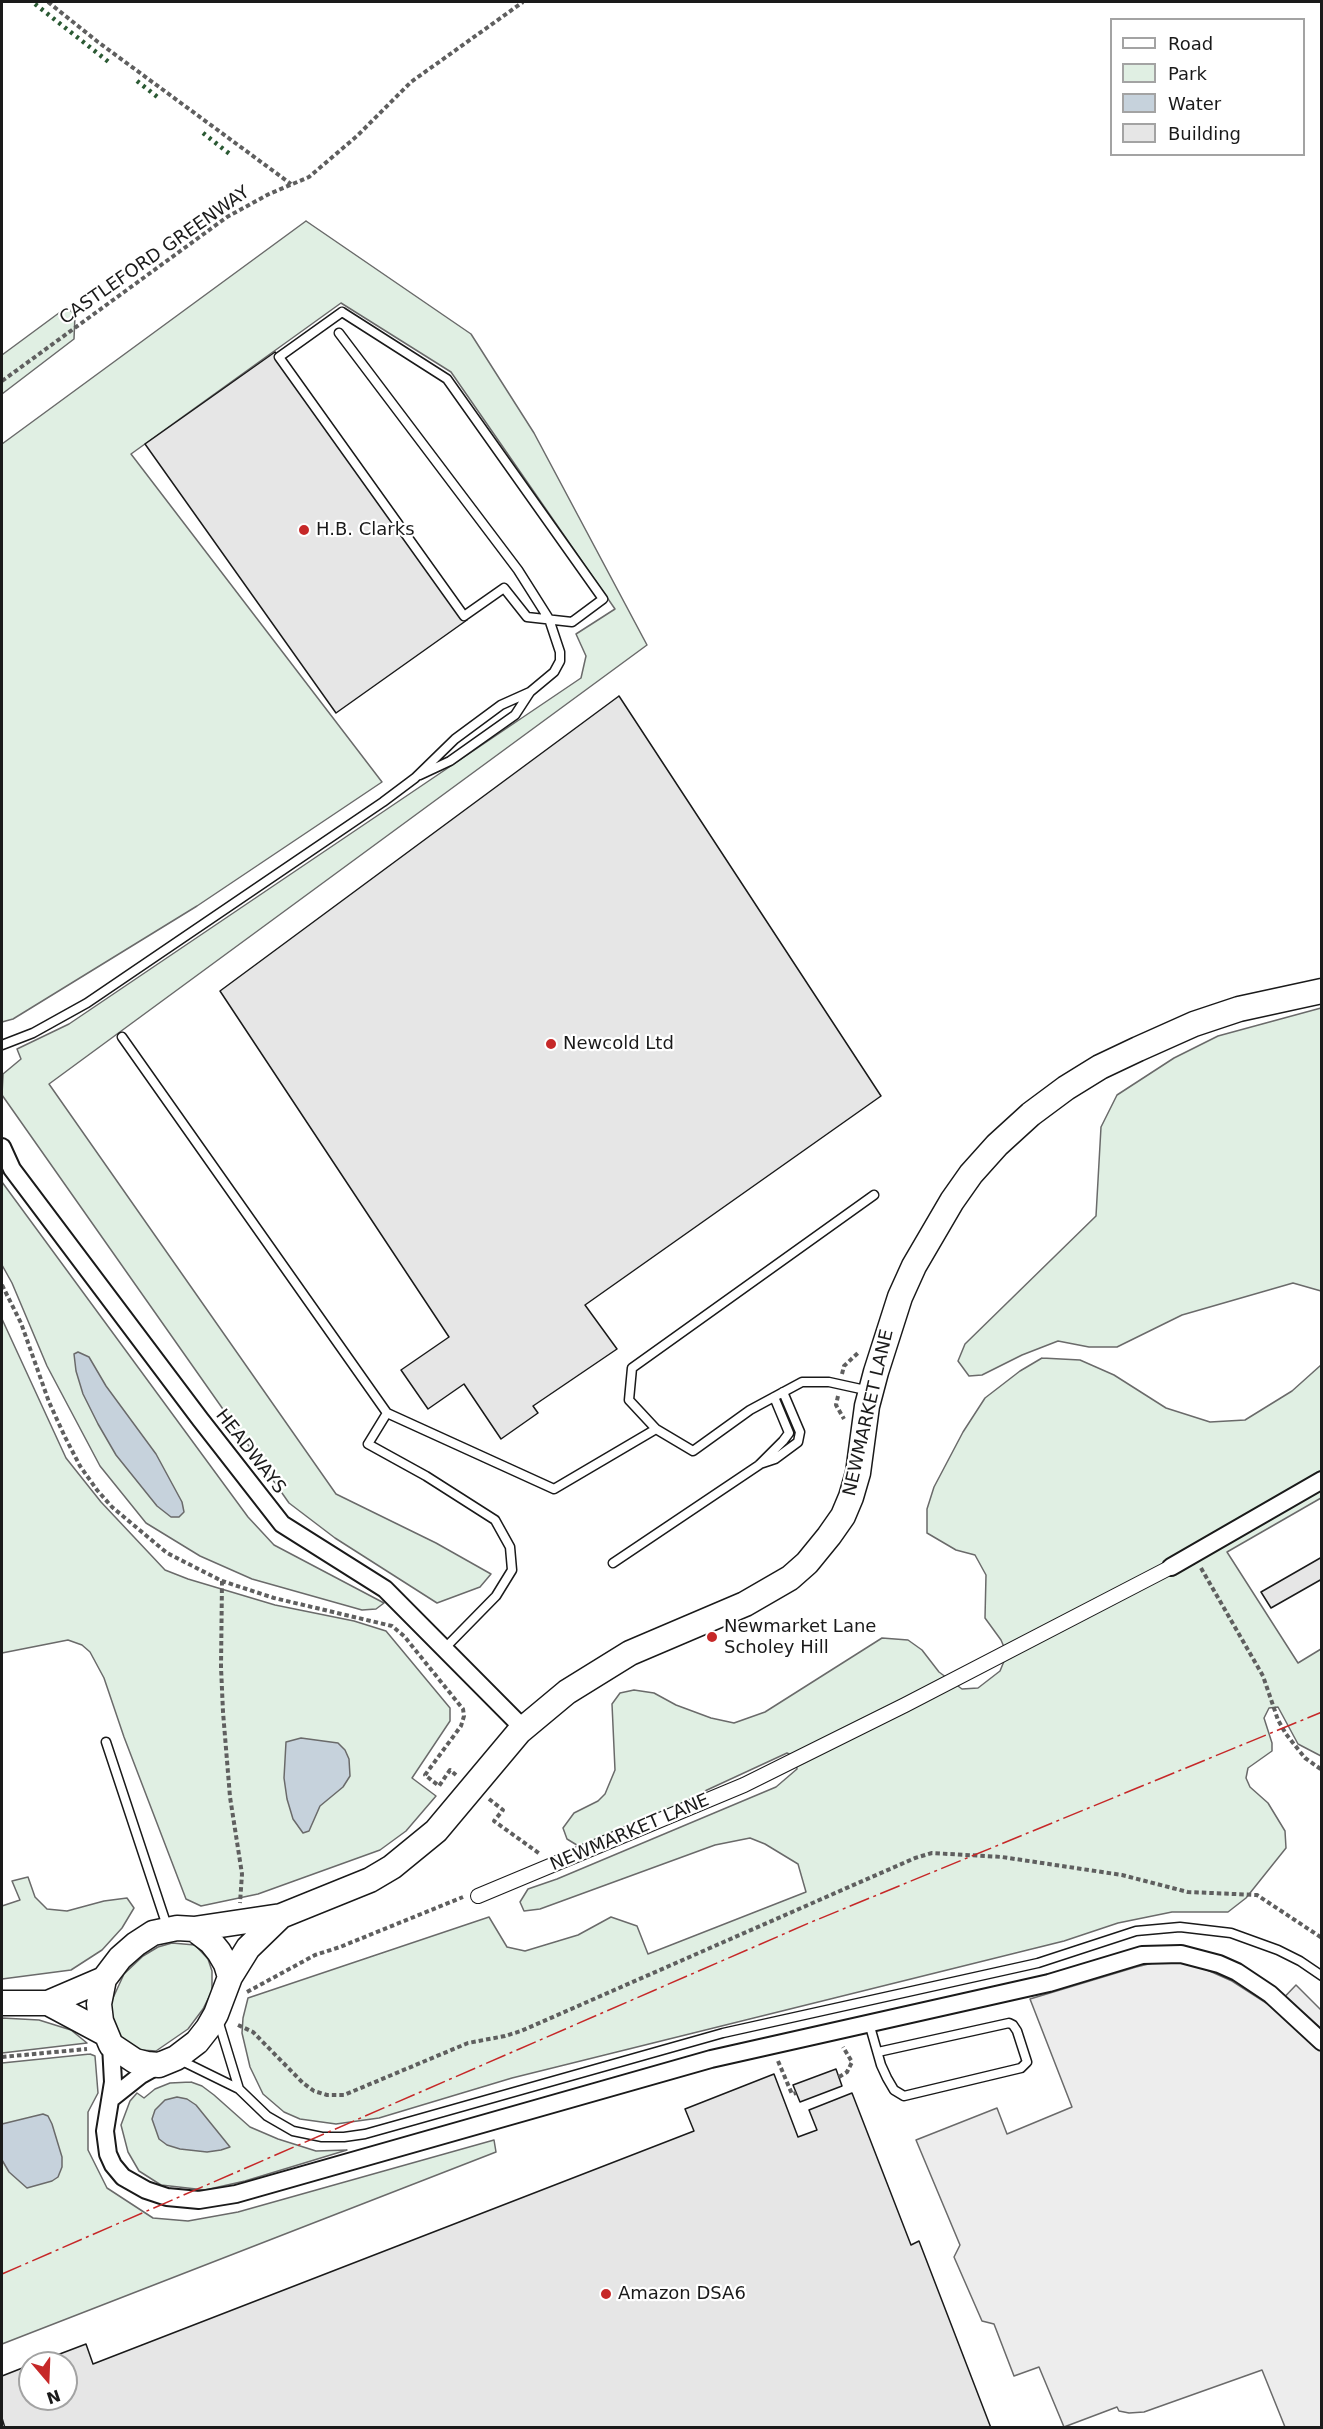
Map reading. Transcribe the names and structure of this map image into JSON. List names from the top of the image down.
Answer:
{
  "streets": {
    "main road": ["NEWMARKET LANE"],
    "street": ["HEADWAYS"],
    "path": ["CASTLEFORD GREENWAY"]
  },
  "crossings": [
    ["NEWMARKET LANE", "HEADWAYS"]
  ],
  "places": [
    "H.B. Clarks",
    "Newcold Ltd",
    "Newmarket Lane Scholey Hill",
    "Amazon DSA6"
  ],
  "legend": [
    "Road",
    "Park",
    "Water",
    "Building"
  ],
  "north": "bottom"
}
